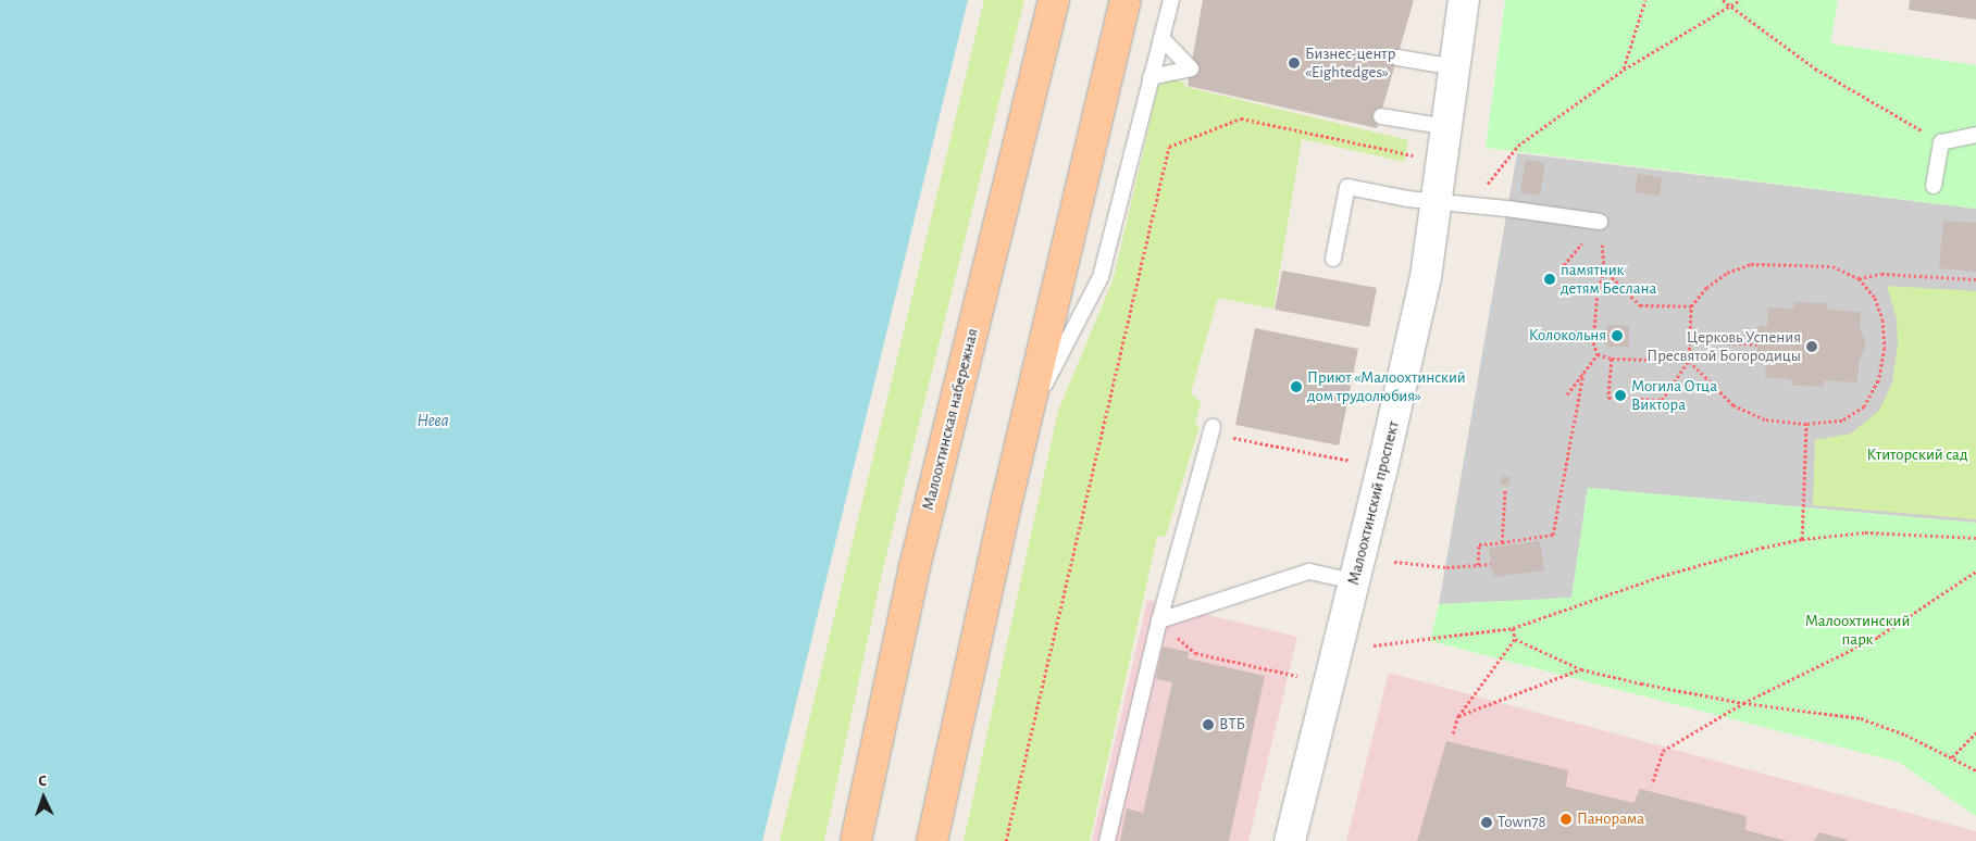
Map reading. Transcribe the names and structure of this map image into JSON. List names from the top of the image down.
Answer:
{
  "streets": {
    "main road": ["Малоохтинская набережная"],
    "street": ["Малоохтинский проспект"]
  },
  "water": ["Нева"],
  "parks": ["Ктиторский сад", "Малоохтинский парк"],
  "places": [
    "Бизнес-центр «Eightedges»",
    "памятник детям Беслана",
    "Колокольня",
    "Церковь Успения Пресвятой Богородицы",
    "Приют «Малоохтинский дом трудолюбия»",
    "Могила Отца Виктора",
    "ВТБ",
    "Панорама",
    "Town78"
  ],
  "north": "top"
}
